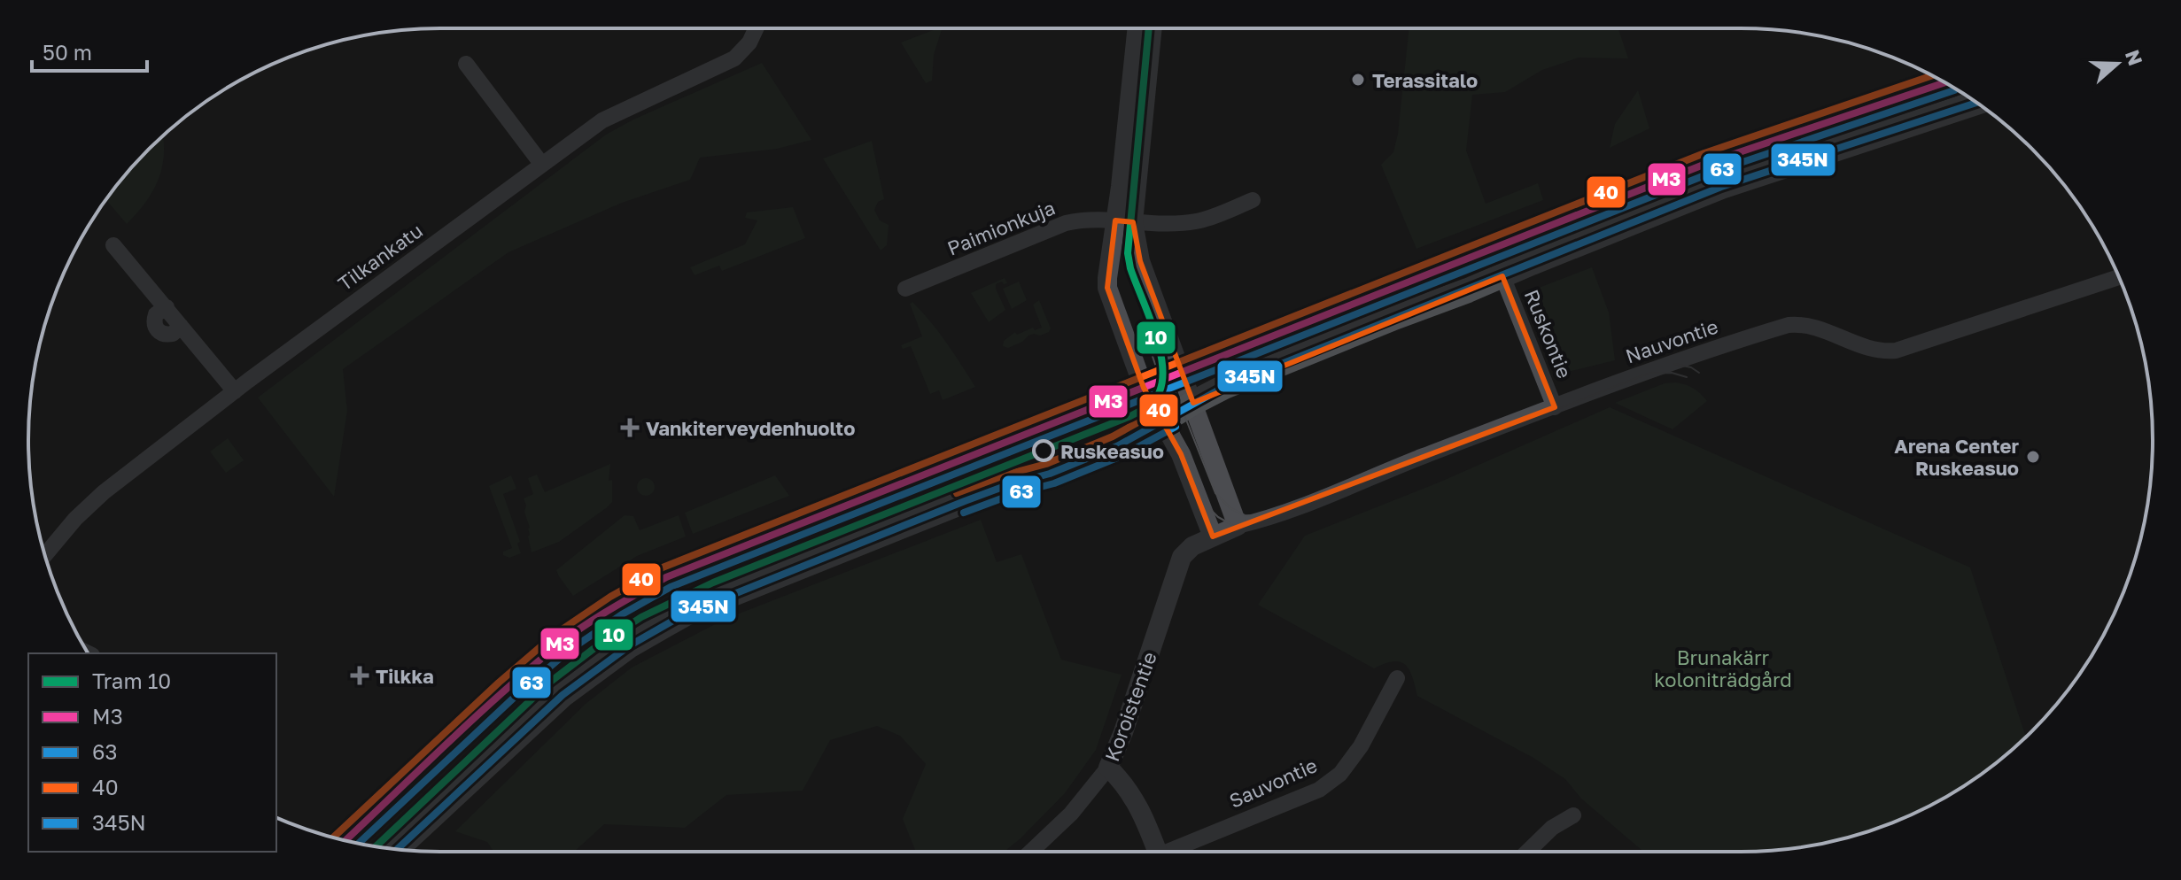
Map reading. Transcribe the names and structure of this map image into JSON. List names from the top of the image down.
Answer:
{
  "streets": {
    "street": [
      "Paimionkuja",
      "Tilkankatu",
      "Ruskontie",
      "Nauvontie",
      "Koroistentie",
      "Sauvontie"
    ]
  },
  "crossings": [
    ["Ruskontie", "Nauvontie"],
    ["Nauvontie", "Koroistentie"]
  ],
  "parks": ["Brunakärr koloniträdgård"],
  "places": {
    "other": ["Terassitalo", "Ruskeasuo", "Arena Center Ruskeasuo"],
    "health": ["Vankiterveydenhuolto", "Tilkka"]
  },
  "lines": [
    "tram line 10",
    "transit line 40",
    "transit line M3",
    "transit line 63",
    "transit line 345N"
  ],
  "legend": [
    "Tram 10",
    "M3",
    "63",
    "40",
    "345N"
  ],
  "scale_bar": "50 m",
  "north": "right"
}
